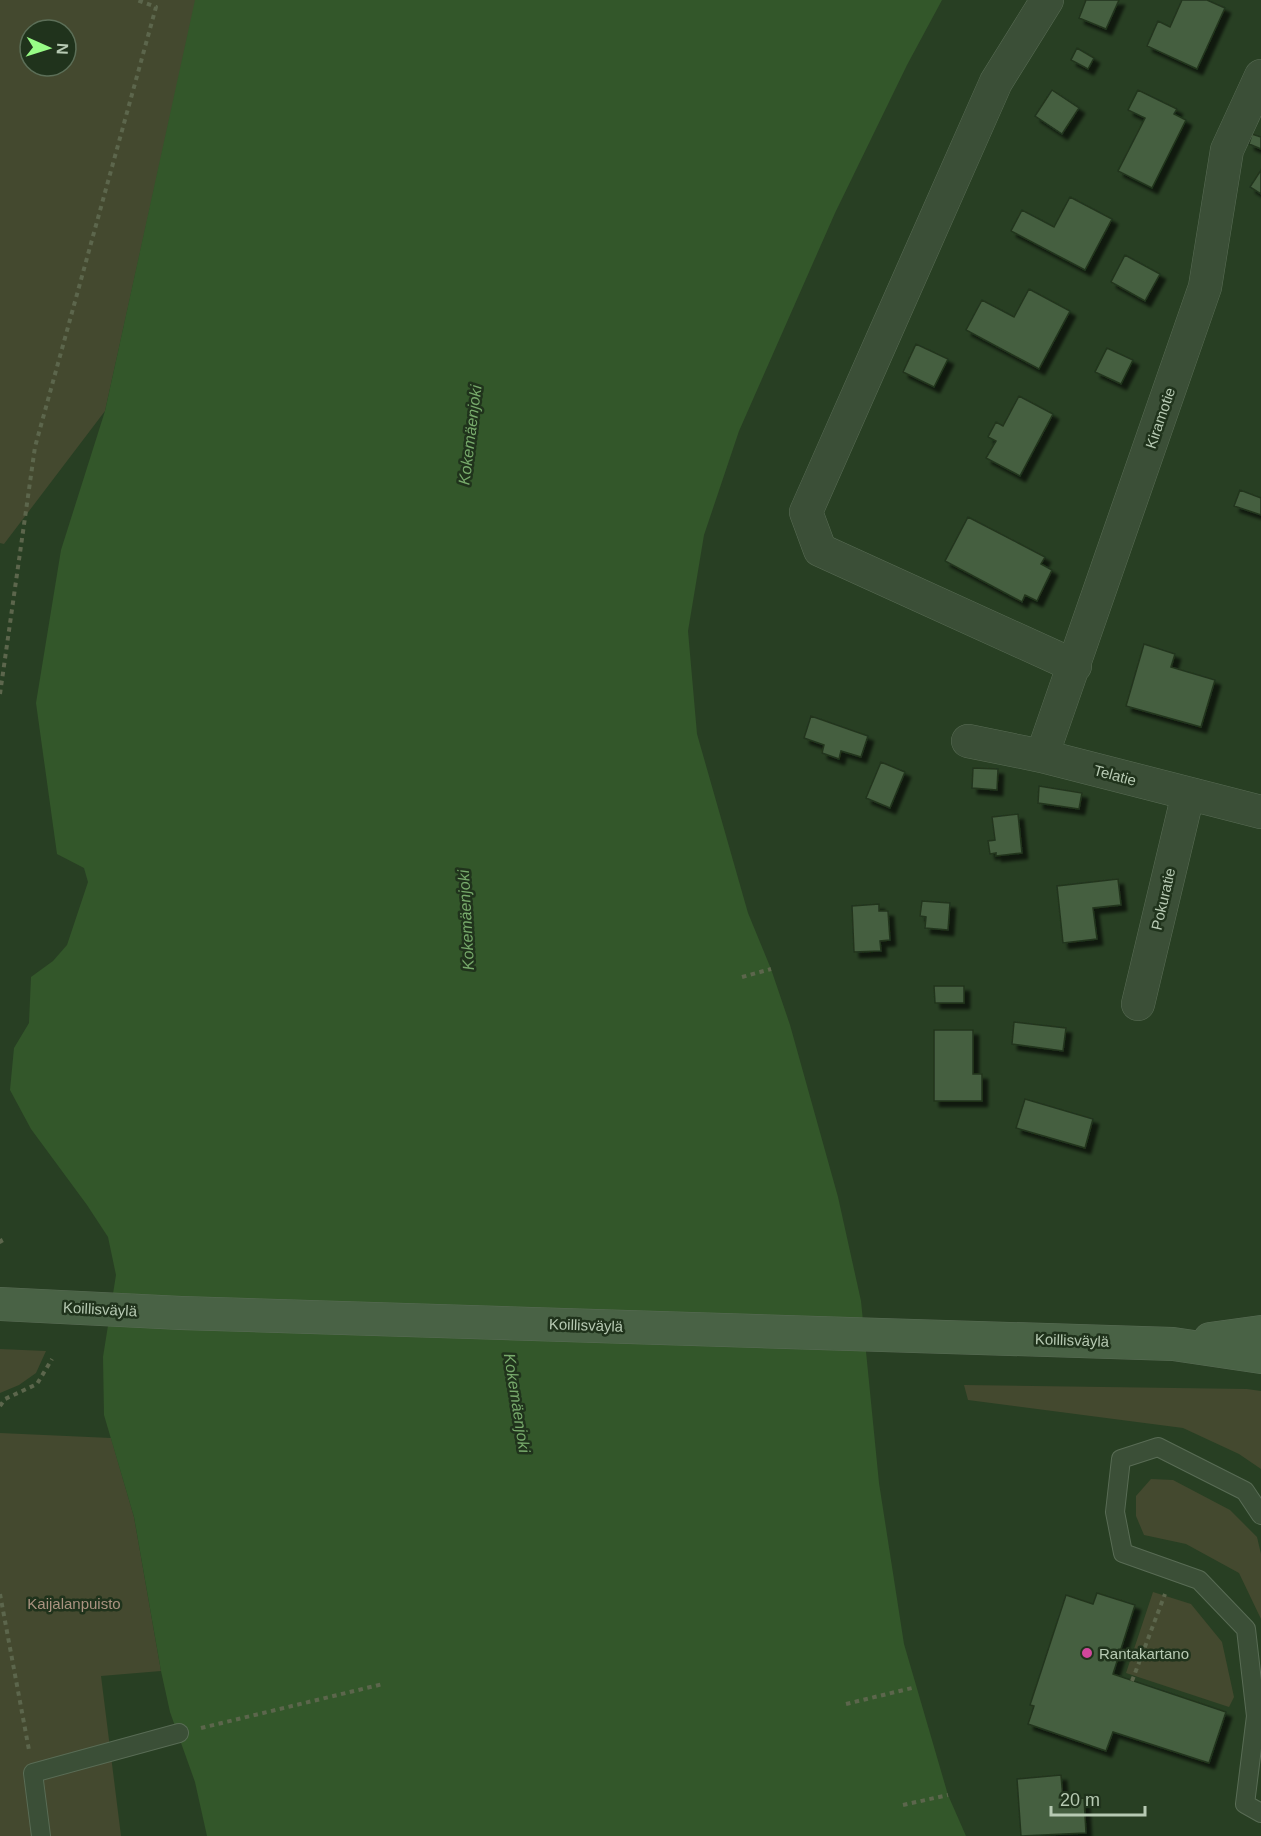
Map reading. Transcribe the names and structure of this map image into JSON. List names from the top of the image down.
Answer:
{
  "streets": {
    "main road": ["Koillisväylä"],
    "street": ["Kiramotie", "Telatie", "Pokuratie"]
  },
  "crossings": [
    ["Kiramotie", "Telatie"],
    ["Telatie", "Pokuratie"]
  ],
  "water": ["Kokemäenjoki"],
  "parks": ["Kaijalanpuisto"],
  "places": ["Rantakartano"],
  "scale_bar": "20 m",
  "north": "right"
}
